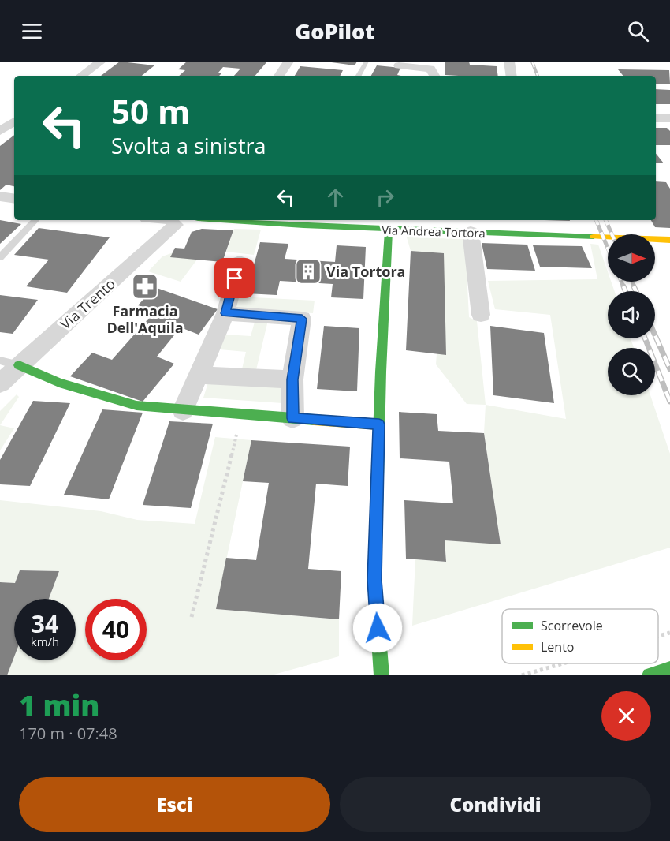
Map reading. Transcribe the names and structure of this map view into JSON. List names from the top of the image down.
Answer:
{
  "streets": {
    "street": ["Via Andrea Tortora", "Via Trento"]
  },
  "places": {
    "building": ["Via Tortora"],
    "pharmacy": ["Farmacia Dell'Aquila"]
  },
  "legend": ["Scorrevole", "Lento"],
  "north": "right",
  "page": {
    "header": "GoPilot",
    "turn": ["50 m", "Svolta a sinistra"],
    "speed": "34 km/h",
    "limit": "40",
    "heading": ["1 min", "170 m · 07:48"],
    "buttons": ["Esci", "Condividi"]
  }
}
